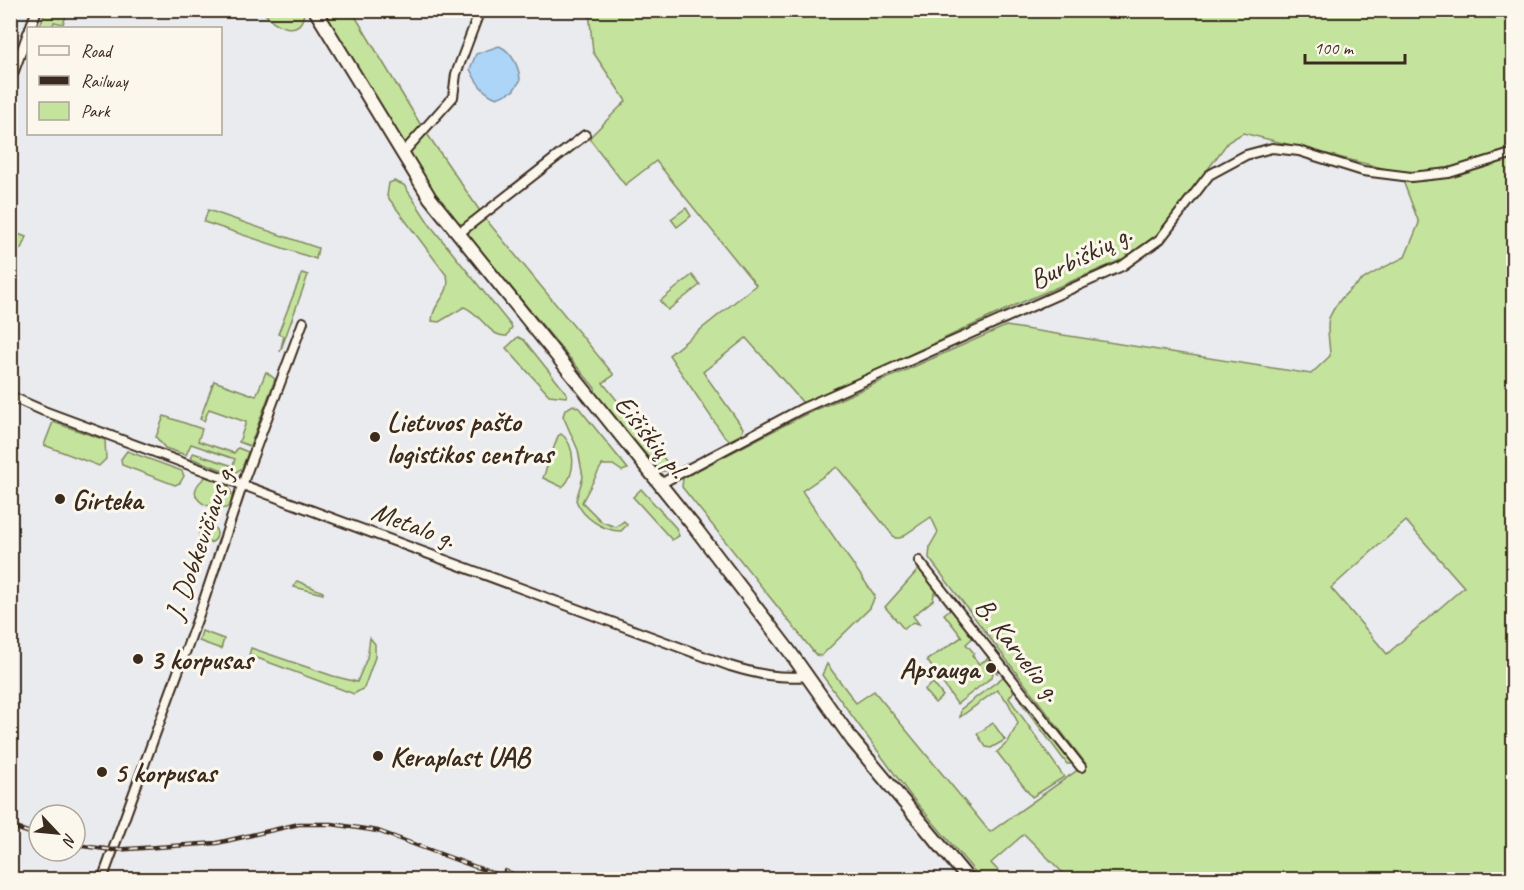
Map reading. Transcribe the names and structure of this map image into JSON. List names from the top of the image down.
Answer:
{
  "streets": {
    "main road": ["Eišiškių pl."],
    "street": [
      "Burbiškių g.",
      "Metalo g.",
      "J. Dobkevičiaus g.",
      "B. Karvelio g."
    ]
  },
  "crossings": [
    ["Burbiškių g.", "Eišiškių pl."],
    ["Eišiškių pl.", "Metalo g."],
    ["Metalo g.", "J. Dobkevičiaus g."]
  ],
  "places": [
    "Lietuvos pašto logistikos centras",
    "Girteka",
    "3 korpusas",
    "Apsauga",
    "Keraplast UAB",
    "5 korpusas"
  ],
  "legend": ["Road", "Railway", "Park"],
  "scale_bar": "100 m",
  "north": "bottom right"
}
